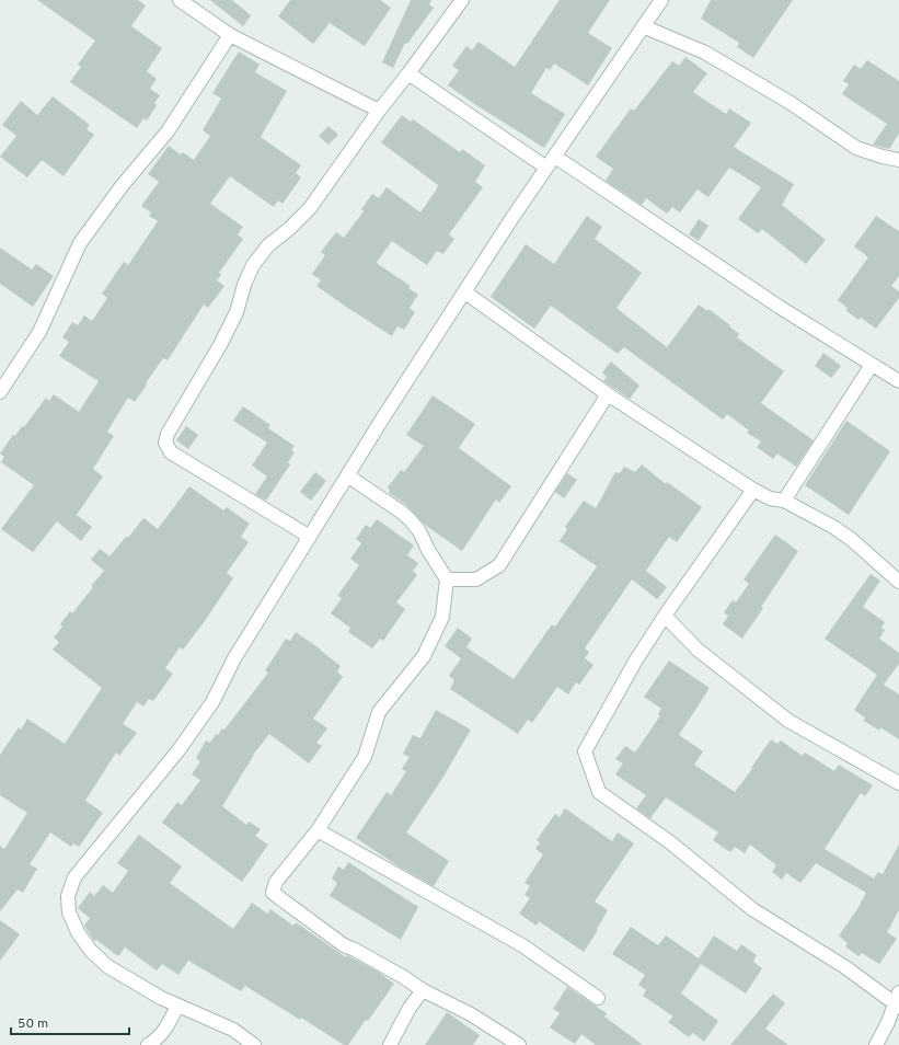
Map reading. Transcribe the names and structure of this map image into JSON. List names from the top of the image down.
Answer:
{
  "scale_bar": "50 m"
}
